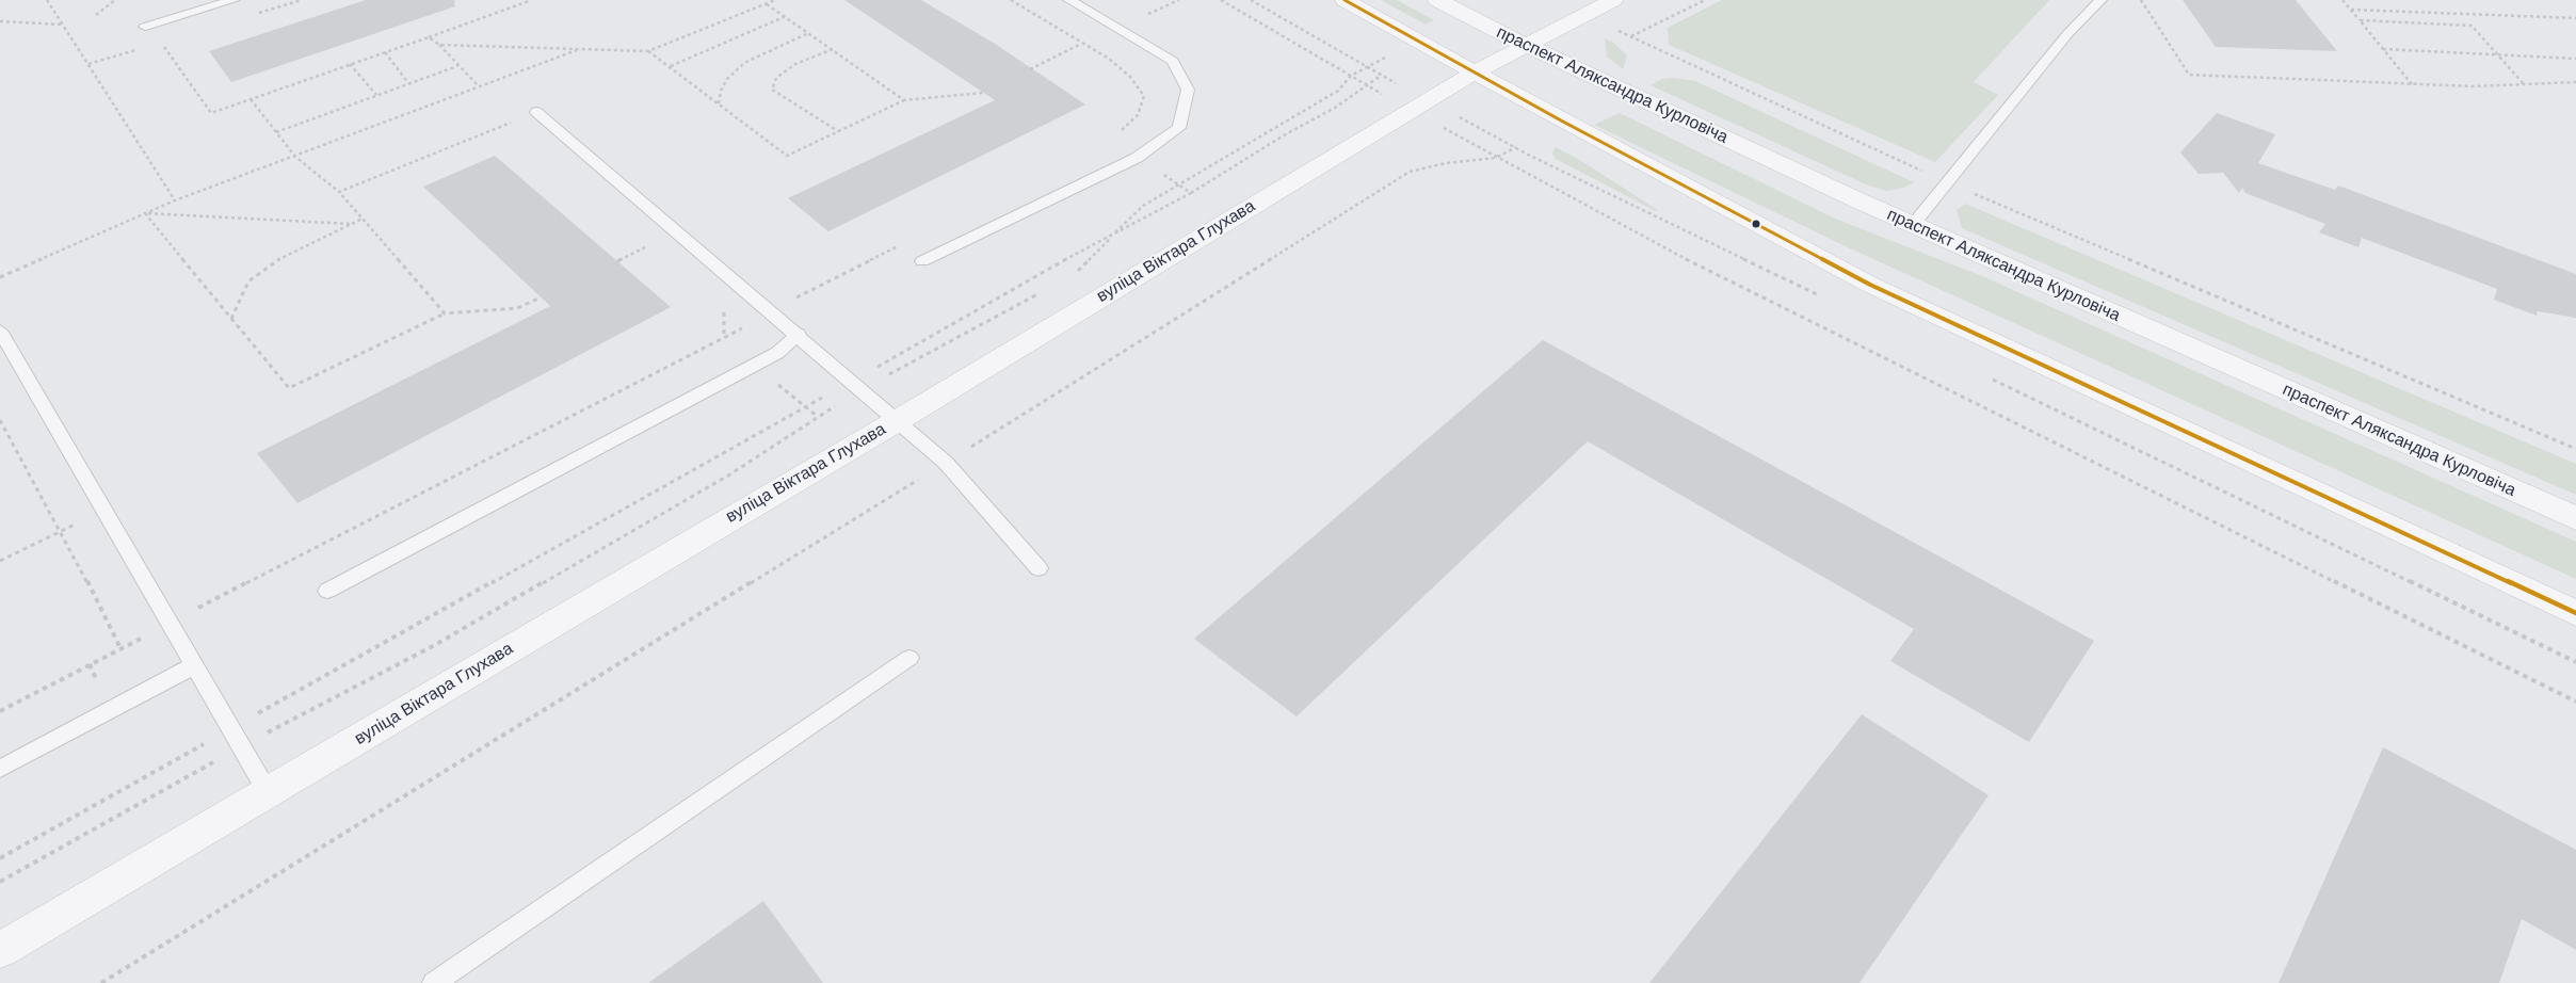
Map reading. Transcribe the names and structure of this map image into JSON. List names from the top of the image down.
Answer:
{
  "streets": {
    "street": ["праспект Аляксандра Курловіча", "вуліца Віктара Глухава"]
  },
  "crossings": [
    ["праспект Аляксандра Курловіча", "вуліца Віктара Глухава"]
  ]
}
